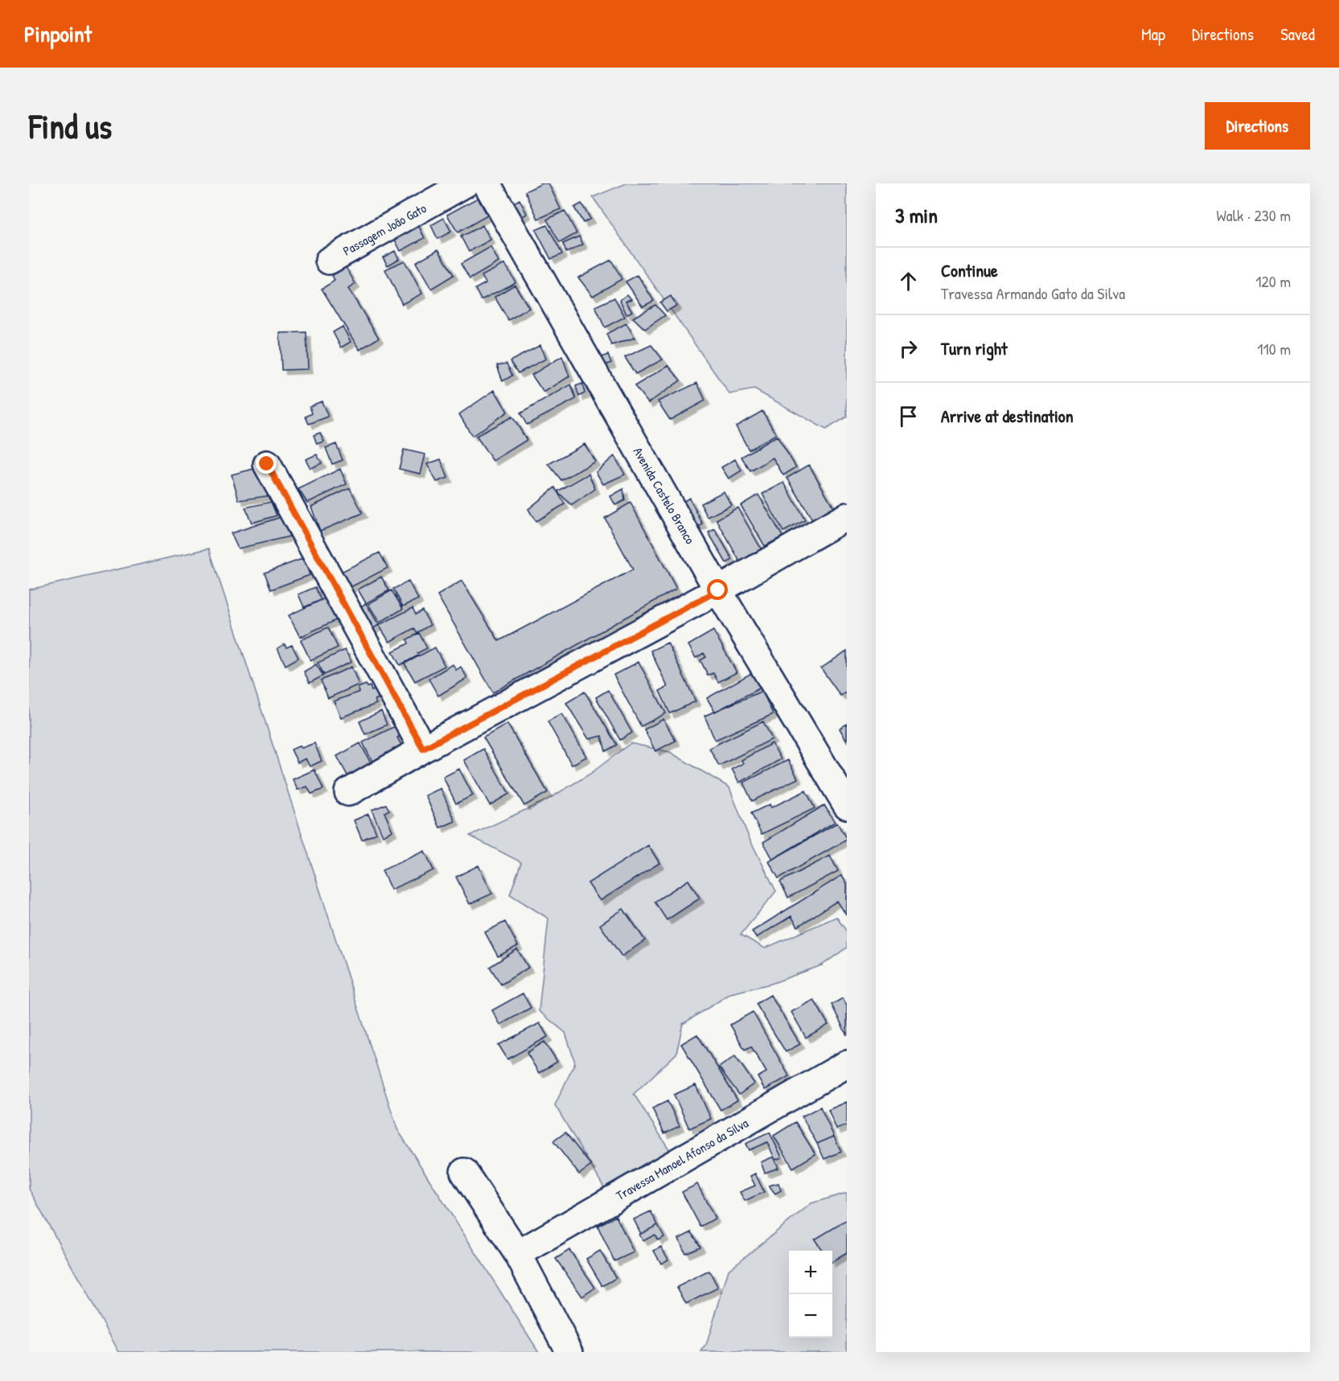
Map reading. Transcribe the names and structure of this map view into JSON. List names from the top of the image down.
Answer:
{
  "streets": {
    "street": ["Passagem João Gato", "Avenida Castelo Branco", "Travessa Manoel Afonso da Silva"]
  },
  "page": {
    "header": "Pinpoint",
    "nav": ["Map", "Directions", "Saved"],
    "buttons": "Directions",
    "title": "Find us",
    "heading": ["3 min", "Walk · 230 m"],
    "list": [
      ["Continue", "Travessa Armando Gato da Silva", "120 m"],
      ["Turn right", "110 m"],
      "Arrive at destination"
    ],
    "map_buttons": ["+", "−"]
  }
}
